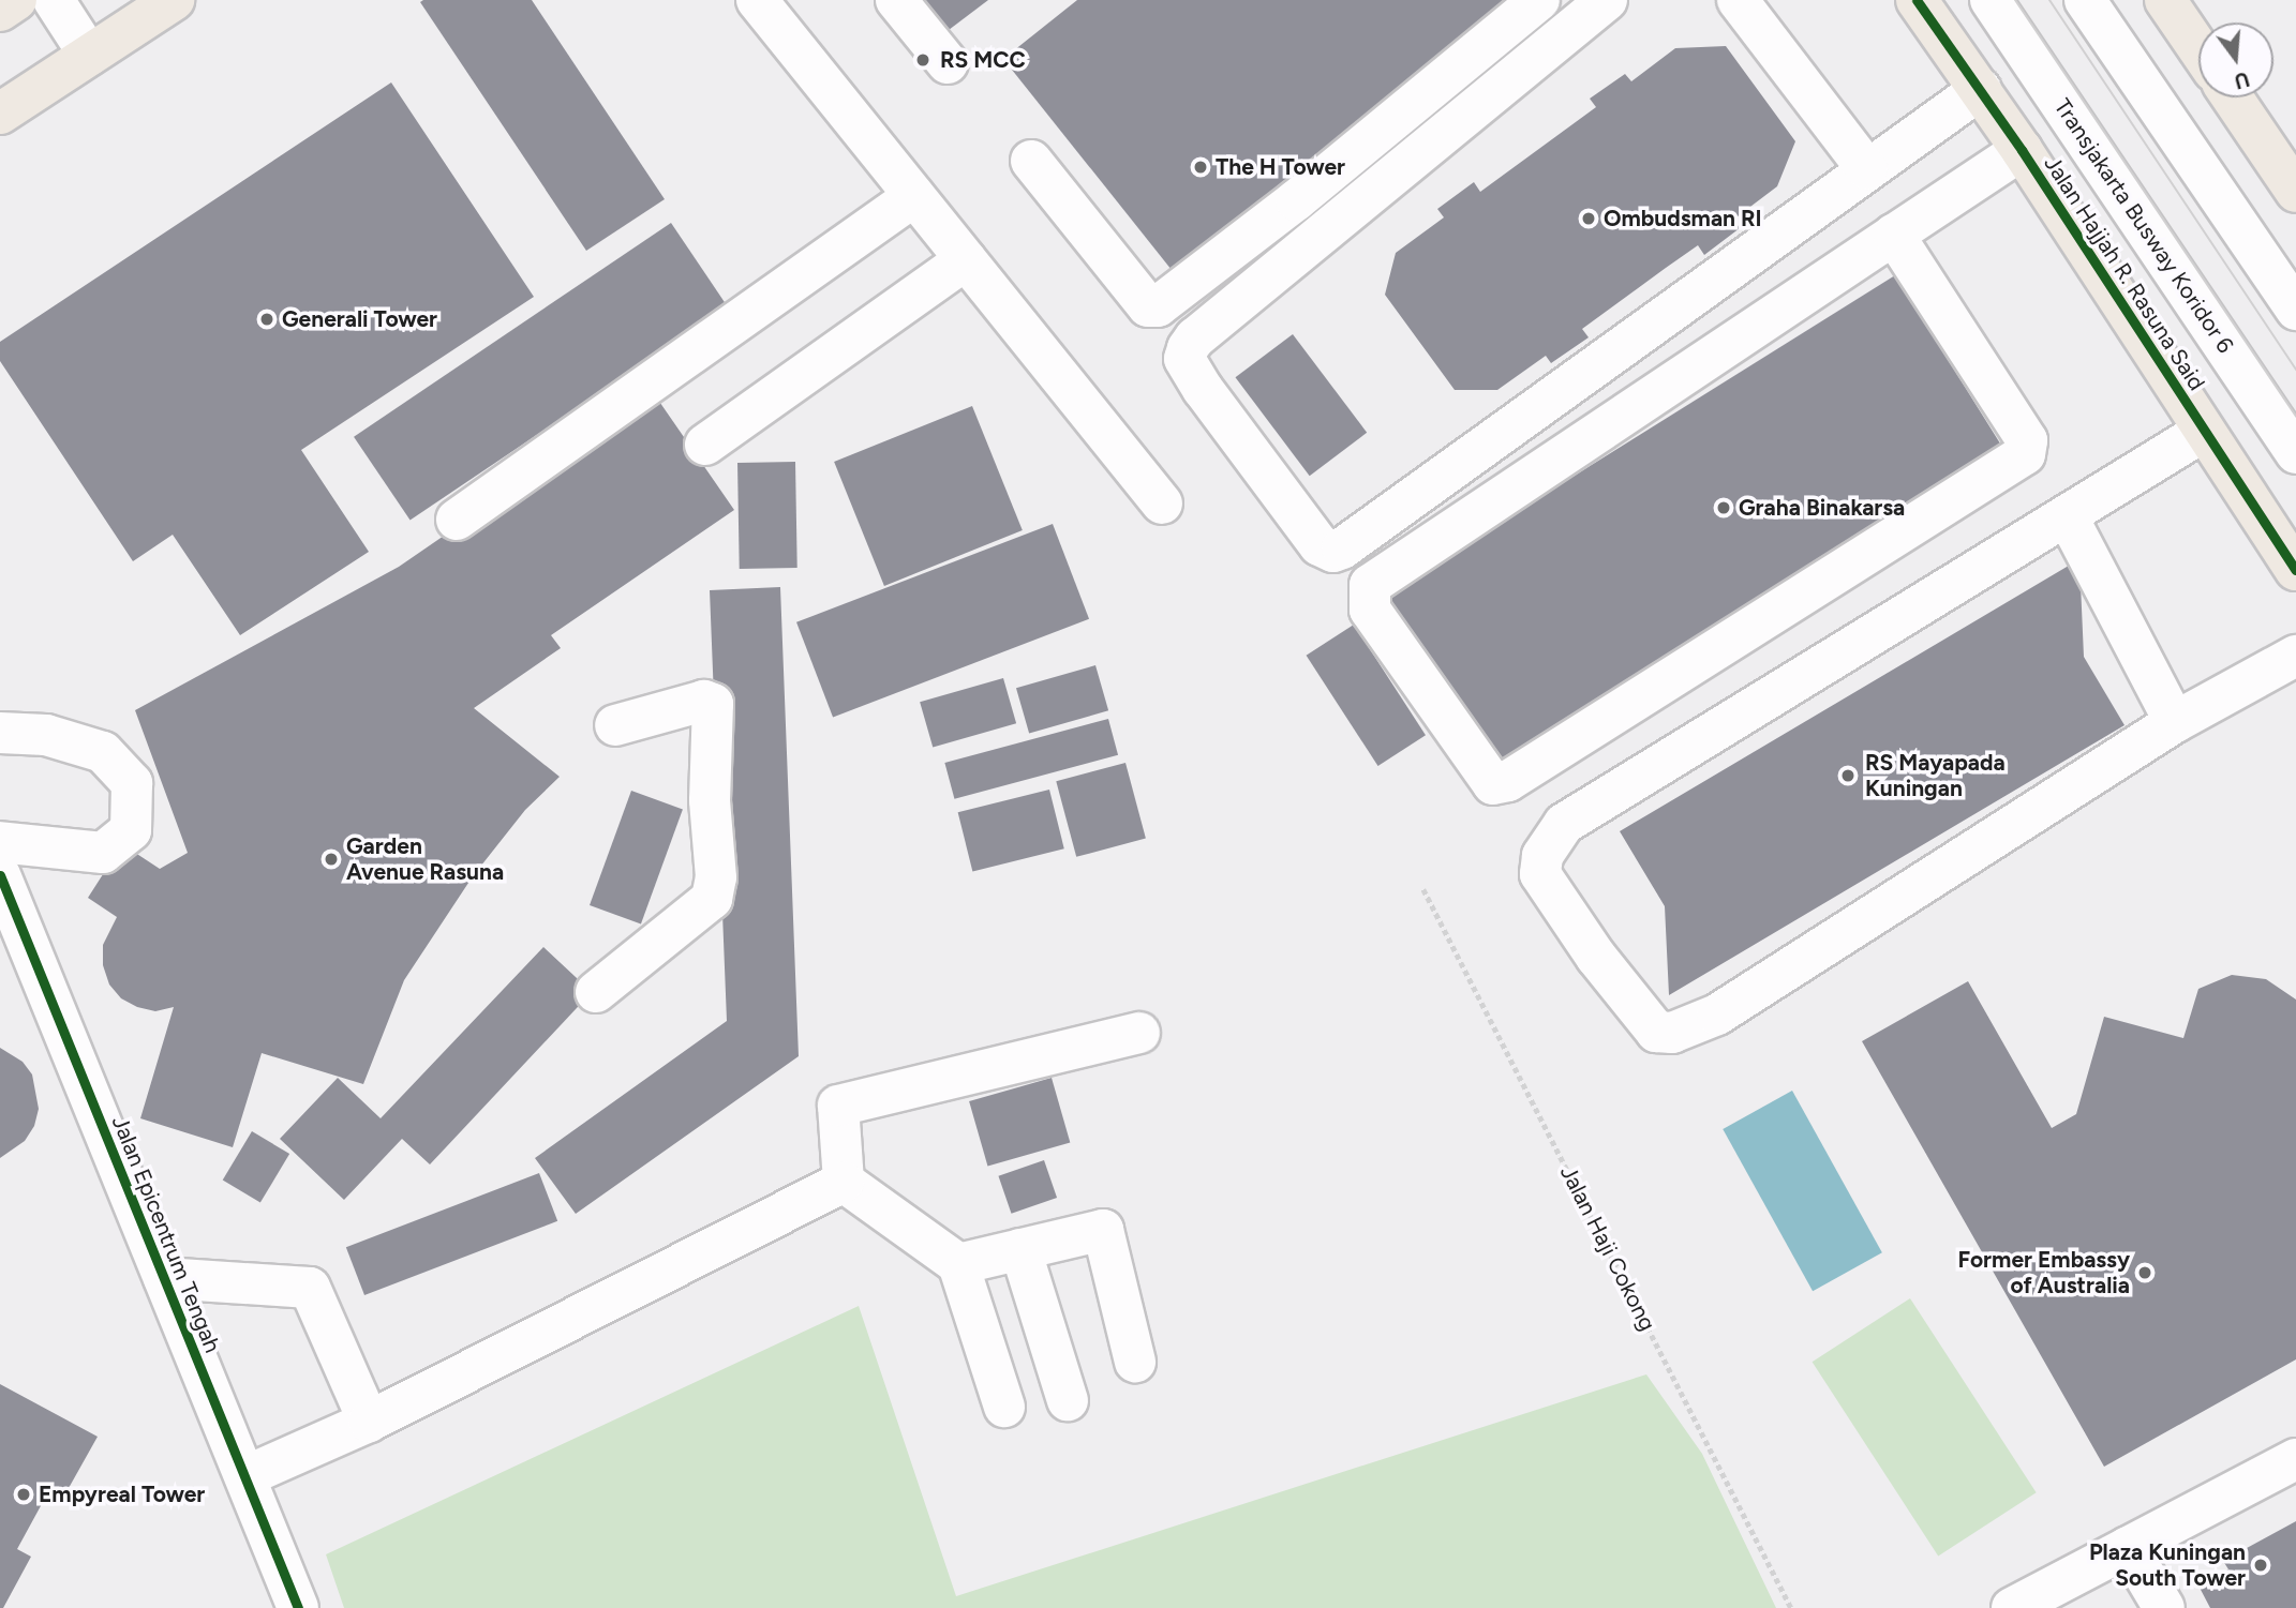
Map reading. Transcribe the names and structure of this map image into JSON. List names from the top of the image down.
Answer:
{
  "streets": {
    "main road": ["Jalan Hajjah R. Rasuna Said"],
    "street": ["Transjakarta Busway Koridor 6", "Jalan Epicentrum Tengah"],
    "path": ["Jalan Haji Cokong"]
  },
  "places": [
    "RS MCC",
    "The H Tower",
    "Ombudsman RI",
    "Generali Tower",
    "Graha Binakarsa",
    "RS Mayapada Kuningan",
    "Garden Avenue Rasuna",
    "Former Embassy of Australia",
    "Empyreal Tower",
    "Plaza Kuningan South Tower"
  ],
  "north": "bottom"
}
